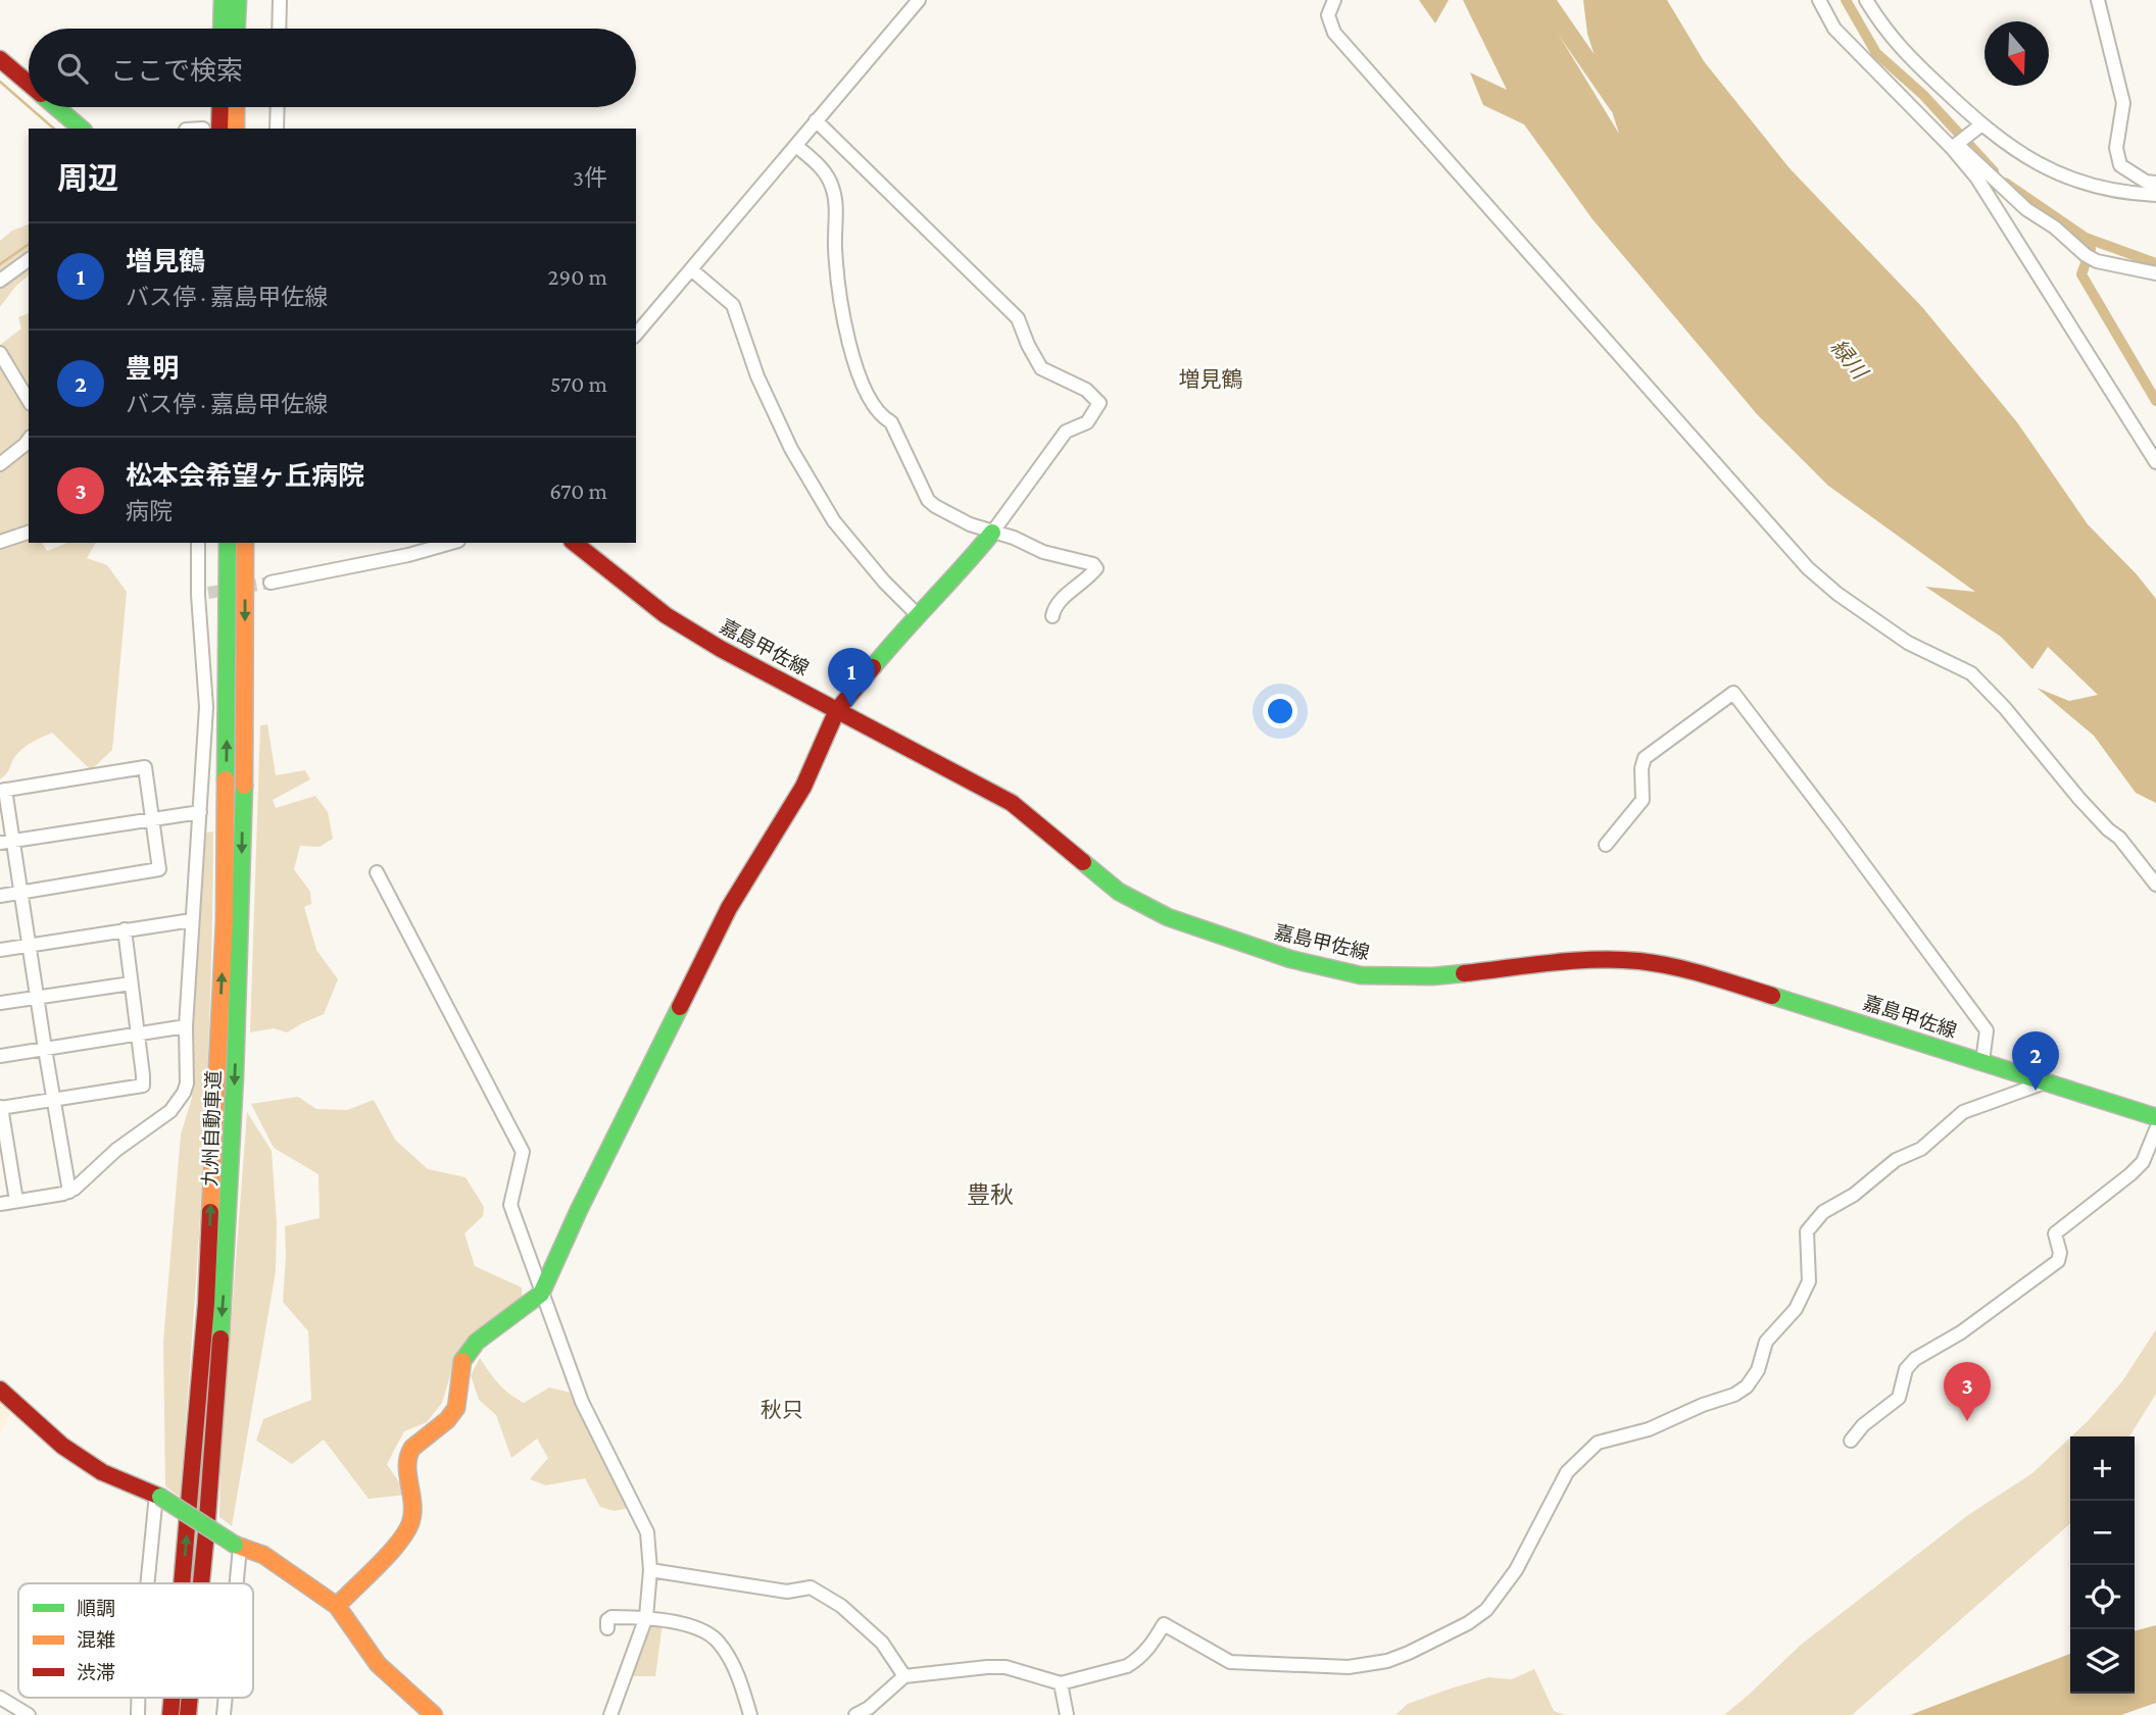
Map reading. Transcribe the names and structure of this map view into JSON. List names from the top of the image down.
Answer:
{
  "streets": {
    "main road": ["嘉島甲佐線", "九州自動車道"]
  },
  "districts": ["増見鶴", "豊秋", "秋只"],
  "water": ["緑川"],
  "legend": ["順調", "混雑", "渋滞"],
  "north": "bottom",
  "page": {
    "search": "ここで検索",
    "heading": ["周辺", "3件"],
    "list": [
      {
        "mark": "1",
        "name": "増見鶴",
        "note": "バス停 · 嘉島甲佐線",
        "value": "290 m"
      },
      {
        "mark": "2",
        "name": "豊明",
        "note": "バス停 · 嘉島甲佐線",
        "value": "570 m"
      },
      {
        "mark": "3",
        "name": "松本会希望ヶ丘病院",
        "note": "病院",
        "value": "670 m"
      }
    ],
    "pins": ["1", "2", "3"],
    "map_buttons": ["+", "−"]
  }
}
